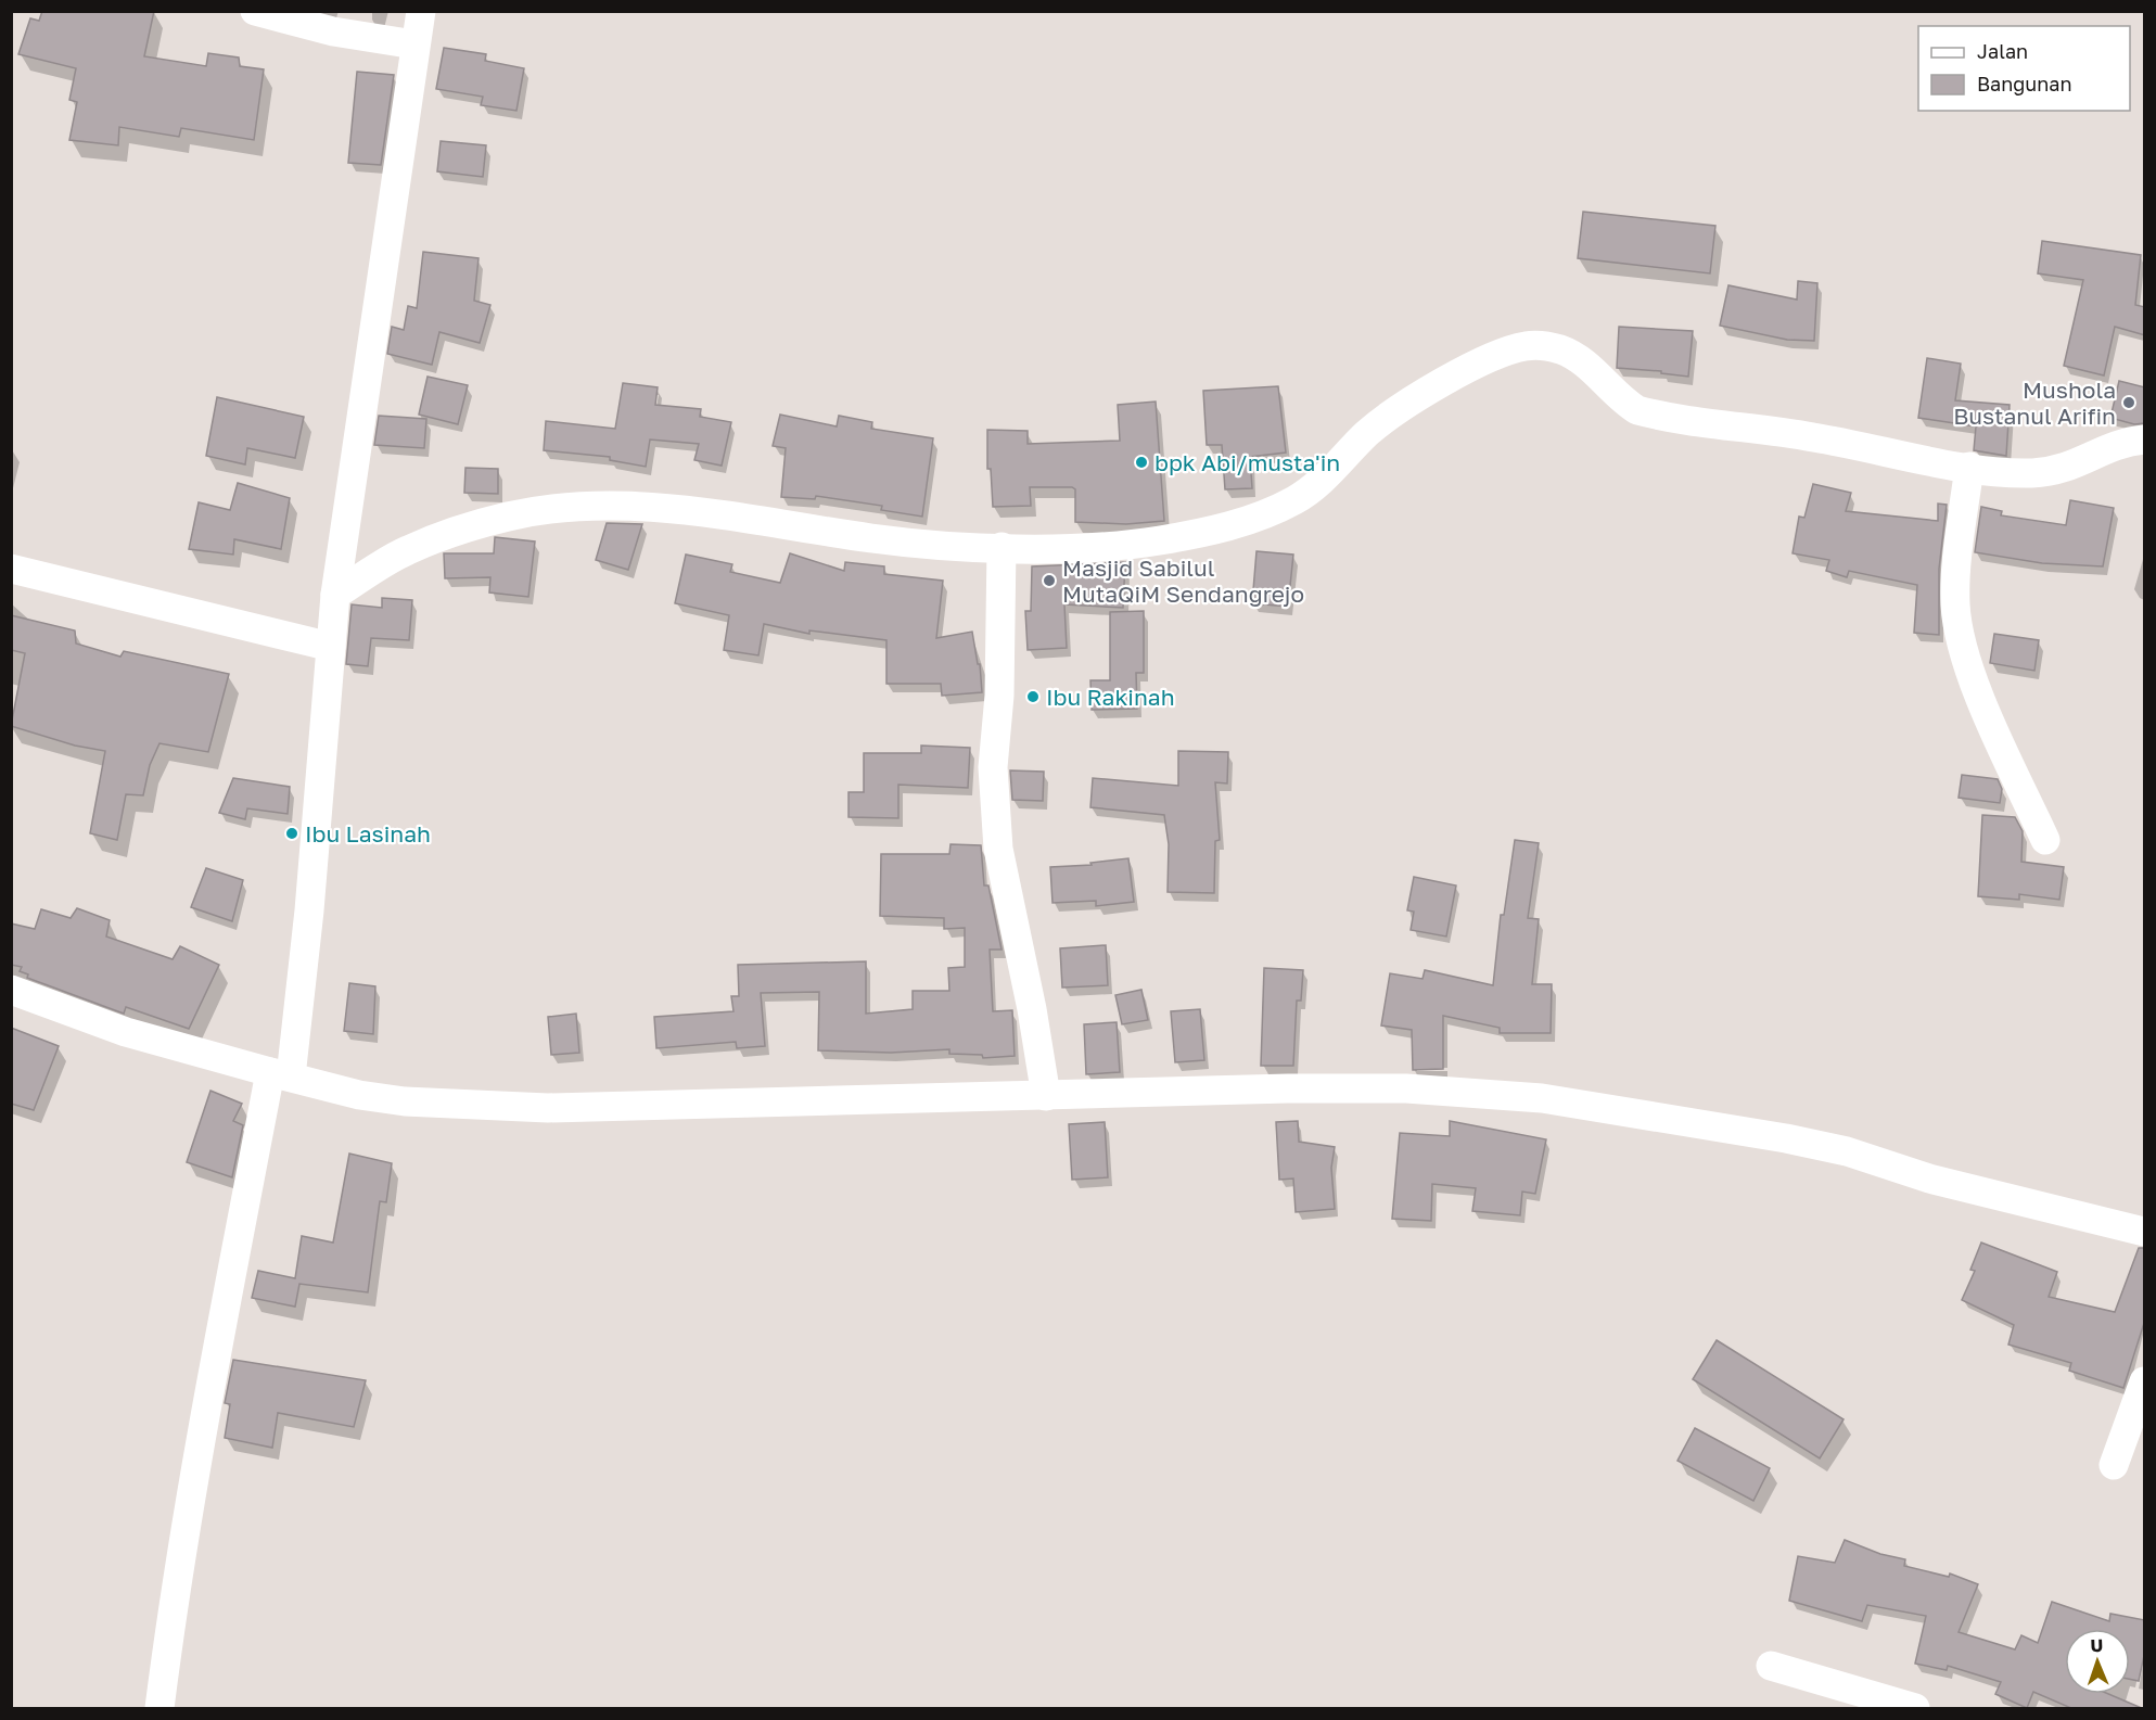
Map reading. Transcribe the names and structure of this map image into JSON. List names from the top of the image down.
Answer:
{
  "places": [
    "Mushola Bustanul Arifin",
    "bpk Abi/musta'in",
    "Masjid Sabilul MutaQiM Sendangrejo",
    "Ibu Rakinah",
    "Ibu Lasinah"
  ],
  "legend": ["Jalan", "Bangunan"],
  "north": "top"
}
